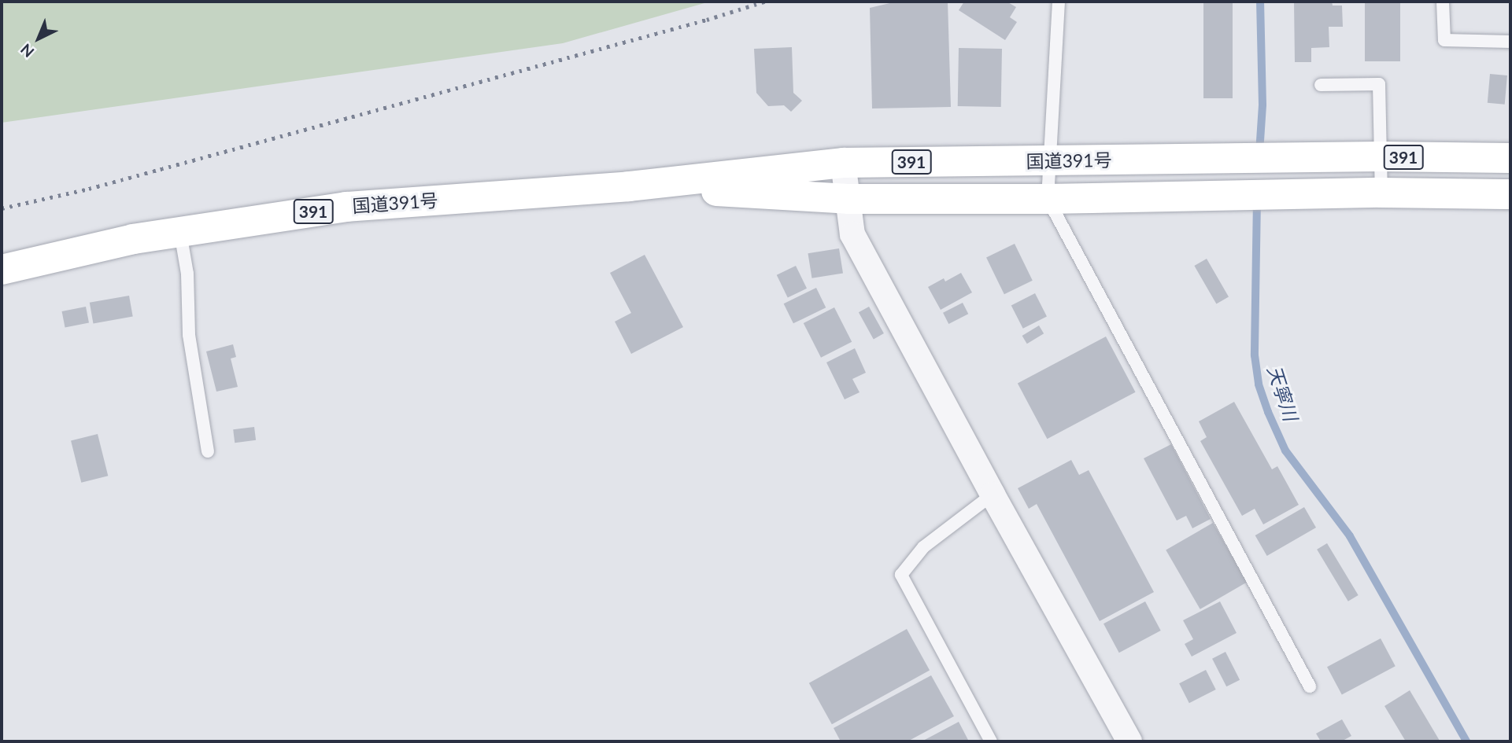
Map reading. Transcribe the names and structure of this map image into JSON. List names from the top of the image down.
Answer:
{
  "streets": {
    "highway": ["391", "国道391号"]
  },
  "water": ["天寧川"],
  "north": "bottom left"
}
